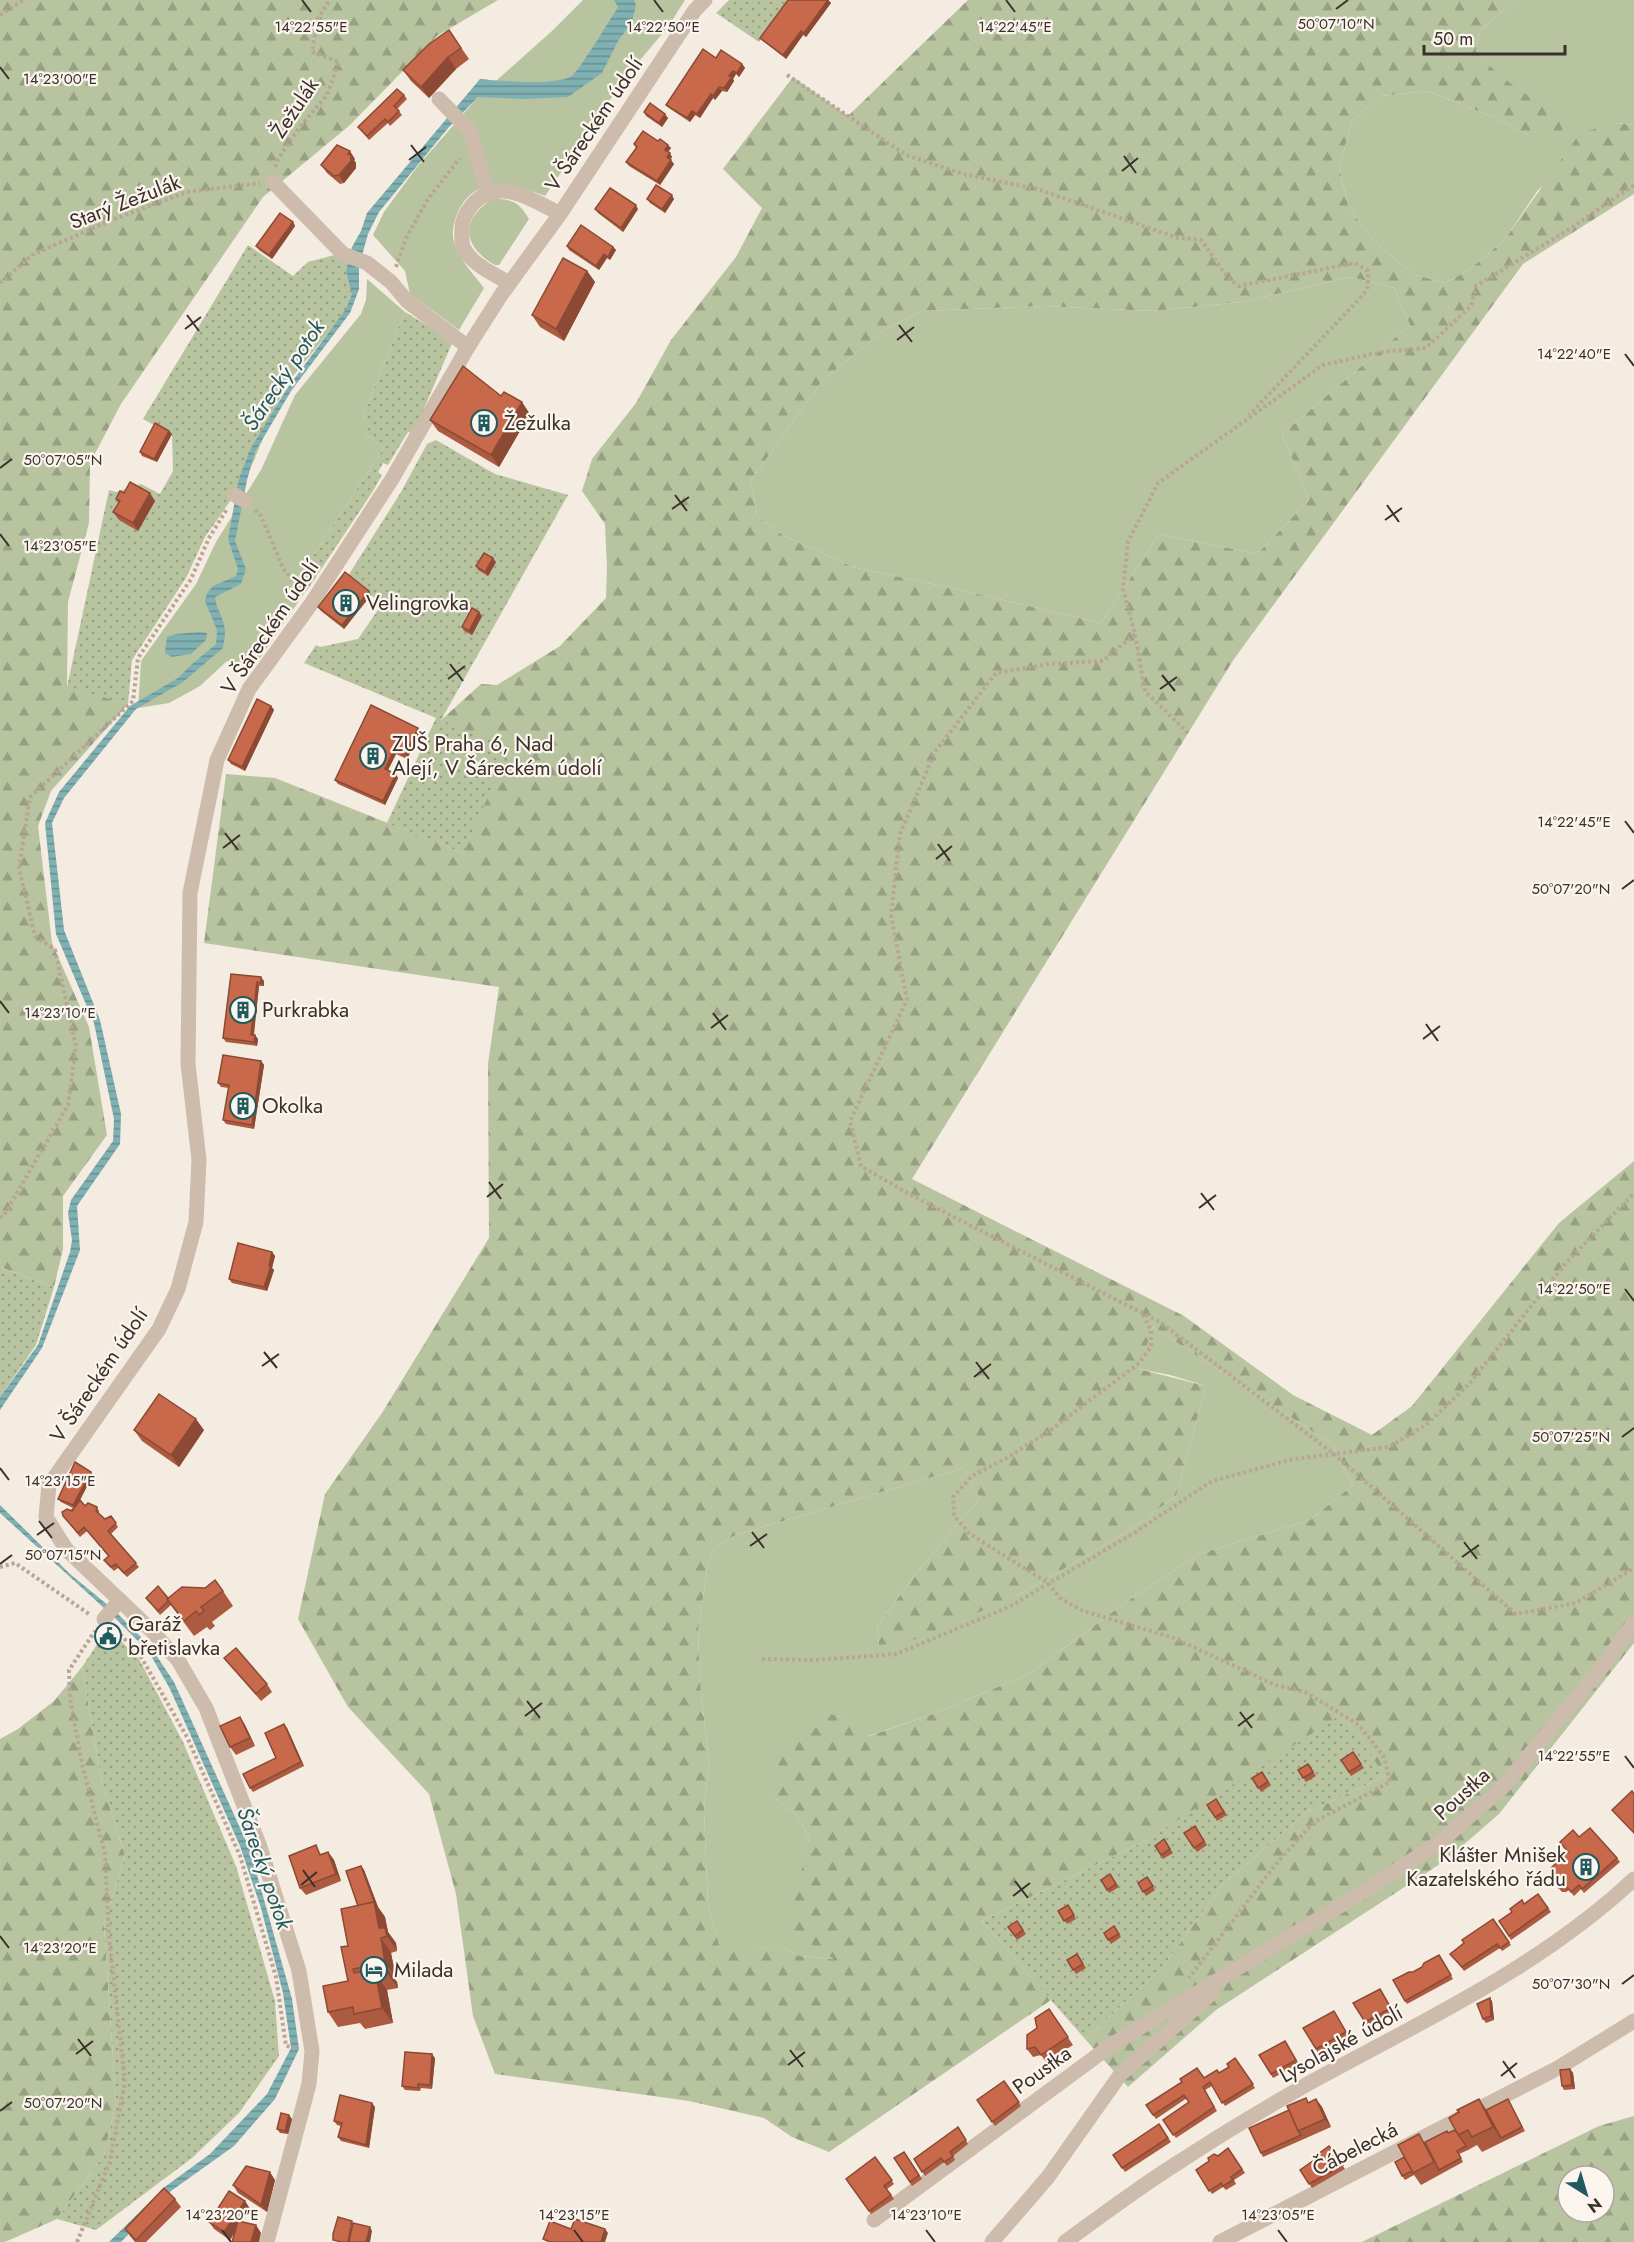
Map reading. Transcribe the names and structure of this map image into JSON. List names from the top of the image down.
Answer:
{
  "streets": {
    "street": [
      "V Šáreckém údolí",
      "Poustka",
      "Lysolajské údolí",
      "Čábelecká"
    ],
    "path": ["Žežulák", "Starý Žežulák"]
  },
  "crossings": [
    ["Žežulák", "Starý Žežulák"]
  ],
  "water": ["Šárecký potok"],
  "places": {
    "building": [
      "Žežulka",
      "Velingrovka",
      "ZUŠ Praha 6, Nad Alejí, V Šáreckém údolí",
      "Purkrabka",
      "Okolka",
      "Klášter Mnišek Kazatelského řádu"
    ],
    "public building": ["Garáž břetislavka"],
    "hotel": ["Milada"]
  },
  "scale_bar": "50 m",
  "north": "bottom right",
  "coordinates": [
    "50°07'10\"N",
    "14°22'55\"E",
    "14°22'50\"E",
    "14°22'45\"E",
    "14°23'00\"E",
    "14°22'40\"E",
    "50°07'05\"N",
    "14°23'05\"E",
    "50°07'20\"N",
    "14°23'10\"E",
    "50°07'25\"N",
    "14°23'15\"E",
    "50°07'15\"N",
    "14°23'20\"E",
    "50°07'30\"N"
  ]
}
